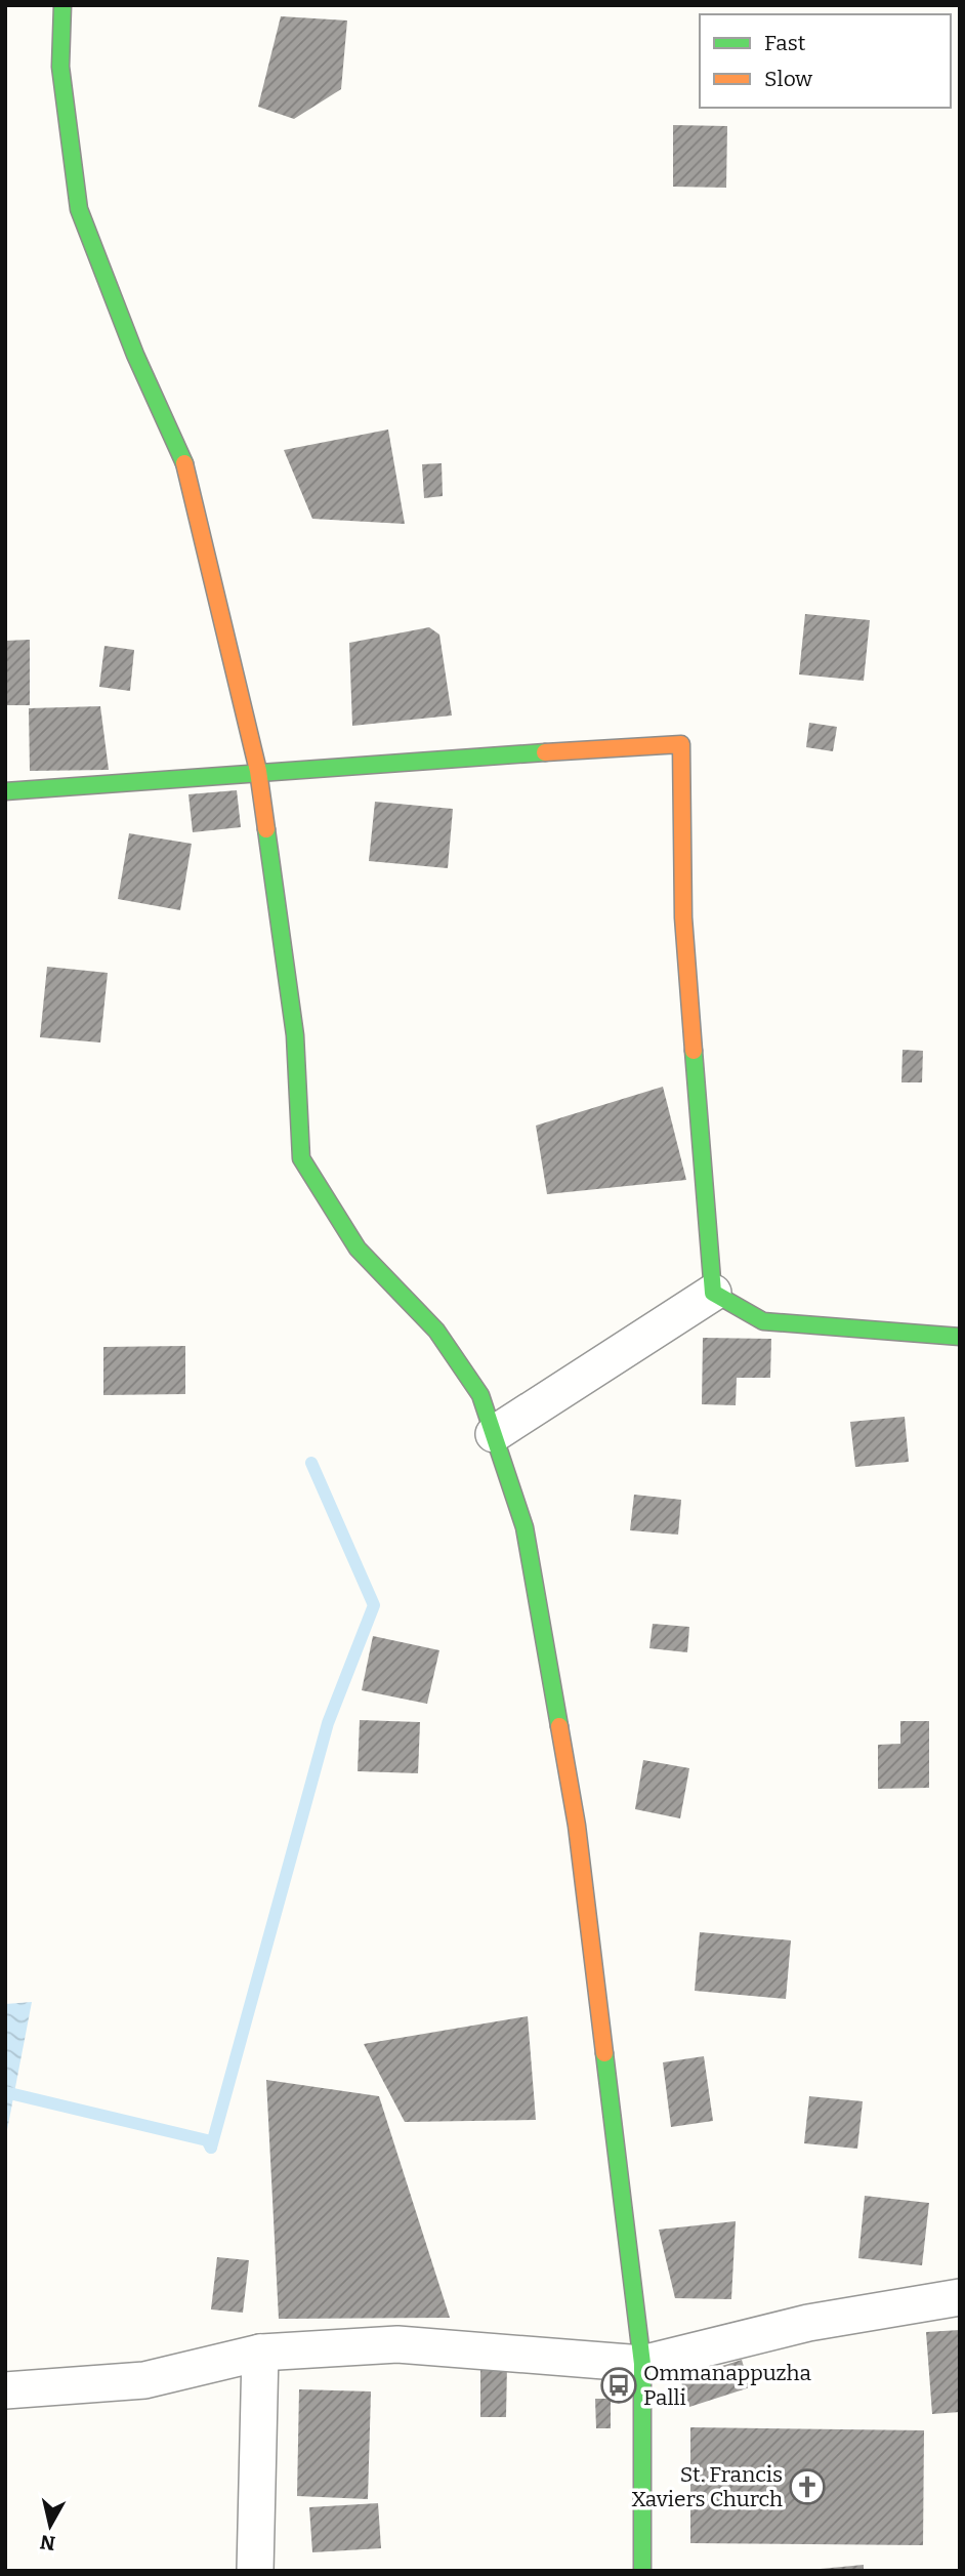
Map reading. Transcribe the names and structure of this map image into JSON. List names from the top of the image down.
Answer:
{
  "places": {
    "bus stop": ["Ommanappuzha Palli"],
    "church": ["St. Francis Xaviers Church"]
  },
  "legend": ["Fast", "Slow"],
  "north": "bottom"
}
